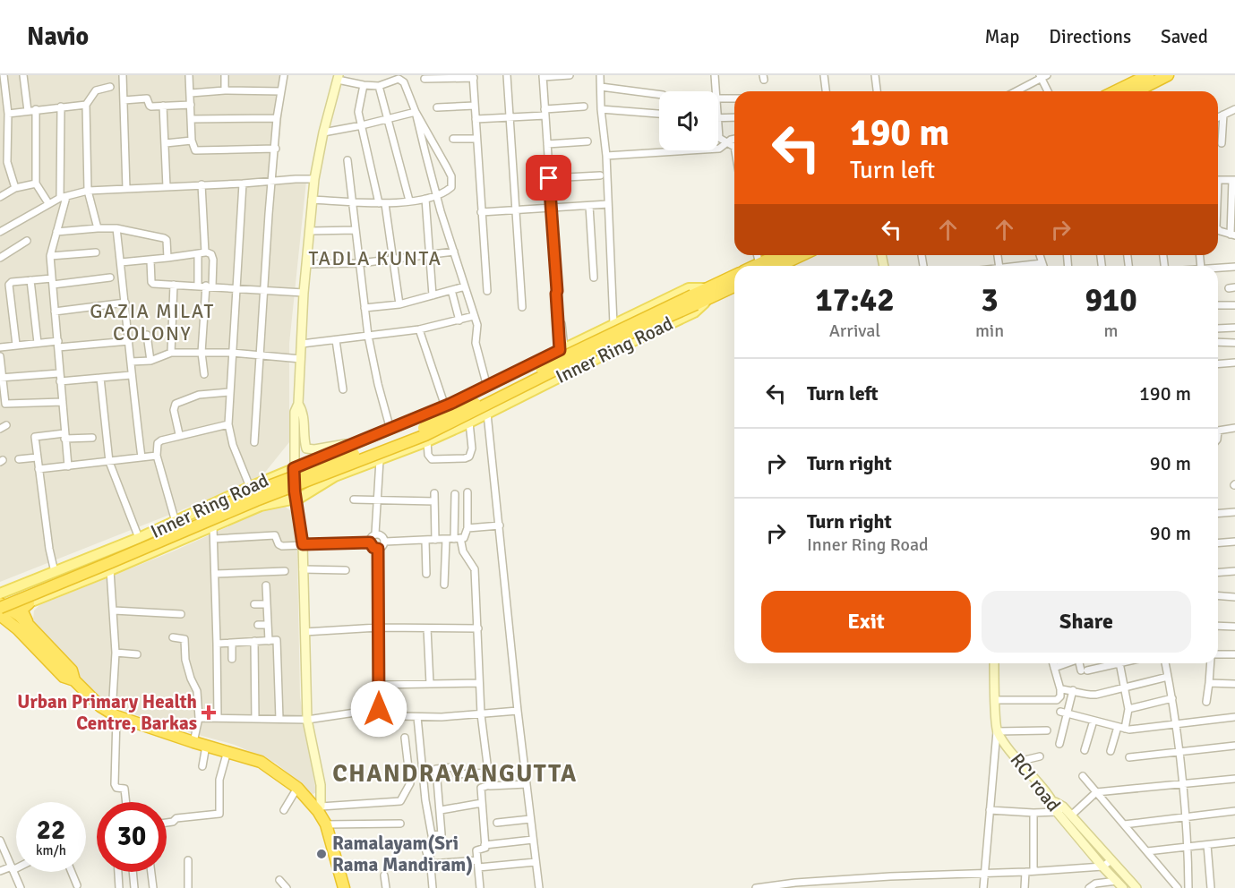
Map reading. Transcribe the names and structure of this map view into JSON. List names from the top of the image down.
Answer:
{
  "streets": {
    "highway": ["Inner Ring Road"],
    "main road": ["RCI road"]
  },
  "districts": ["TADLA KUNTA", "GAZIA MILAT COLONY", "CHANDRAYANGUTTA"],
  "places": {
    "health": ["Urban Primary Health Centre, Barkas"],
    "other": ["Ramalayam(Sri Rama Mandiram)"]
  },
  "page": {
    "header": "Navio",
    "nav": ["Map", "Directions", "Saved"],
    "turn": ["190 m", "Turn left"],
    "eta": [
      "17:42",
      "Arrival",
      "3",
      "min",
      "910",
      "m"
    ],
    "list": [
      {
        "name": "Turn left",
        "value": "190 m"
      },
      {
        "name": "Turn right",
        "value": "90 m"
      },
      {
        "name": "Turn right",
        "note": "Inner Ring Road",
        "value": "90 m"
      }
    ],
    "buttons": ["Exit", "Share"],
    "speed": "22 km/h",
    "limit": "30"
  }
}
